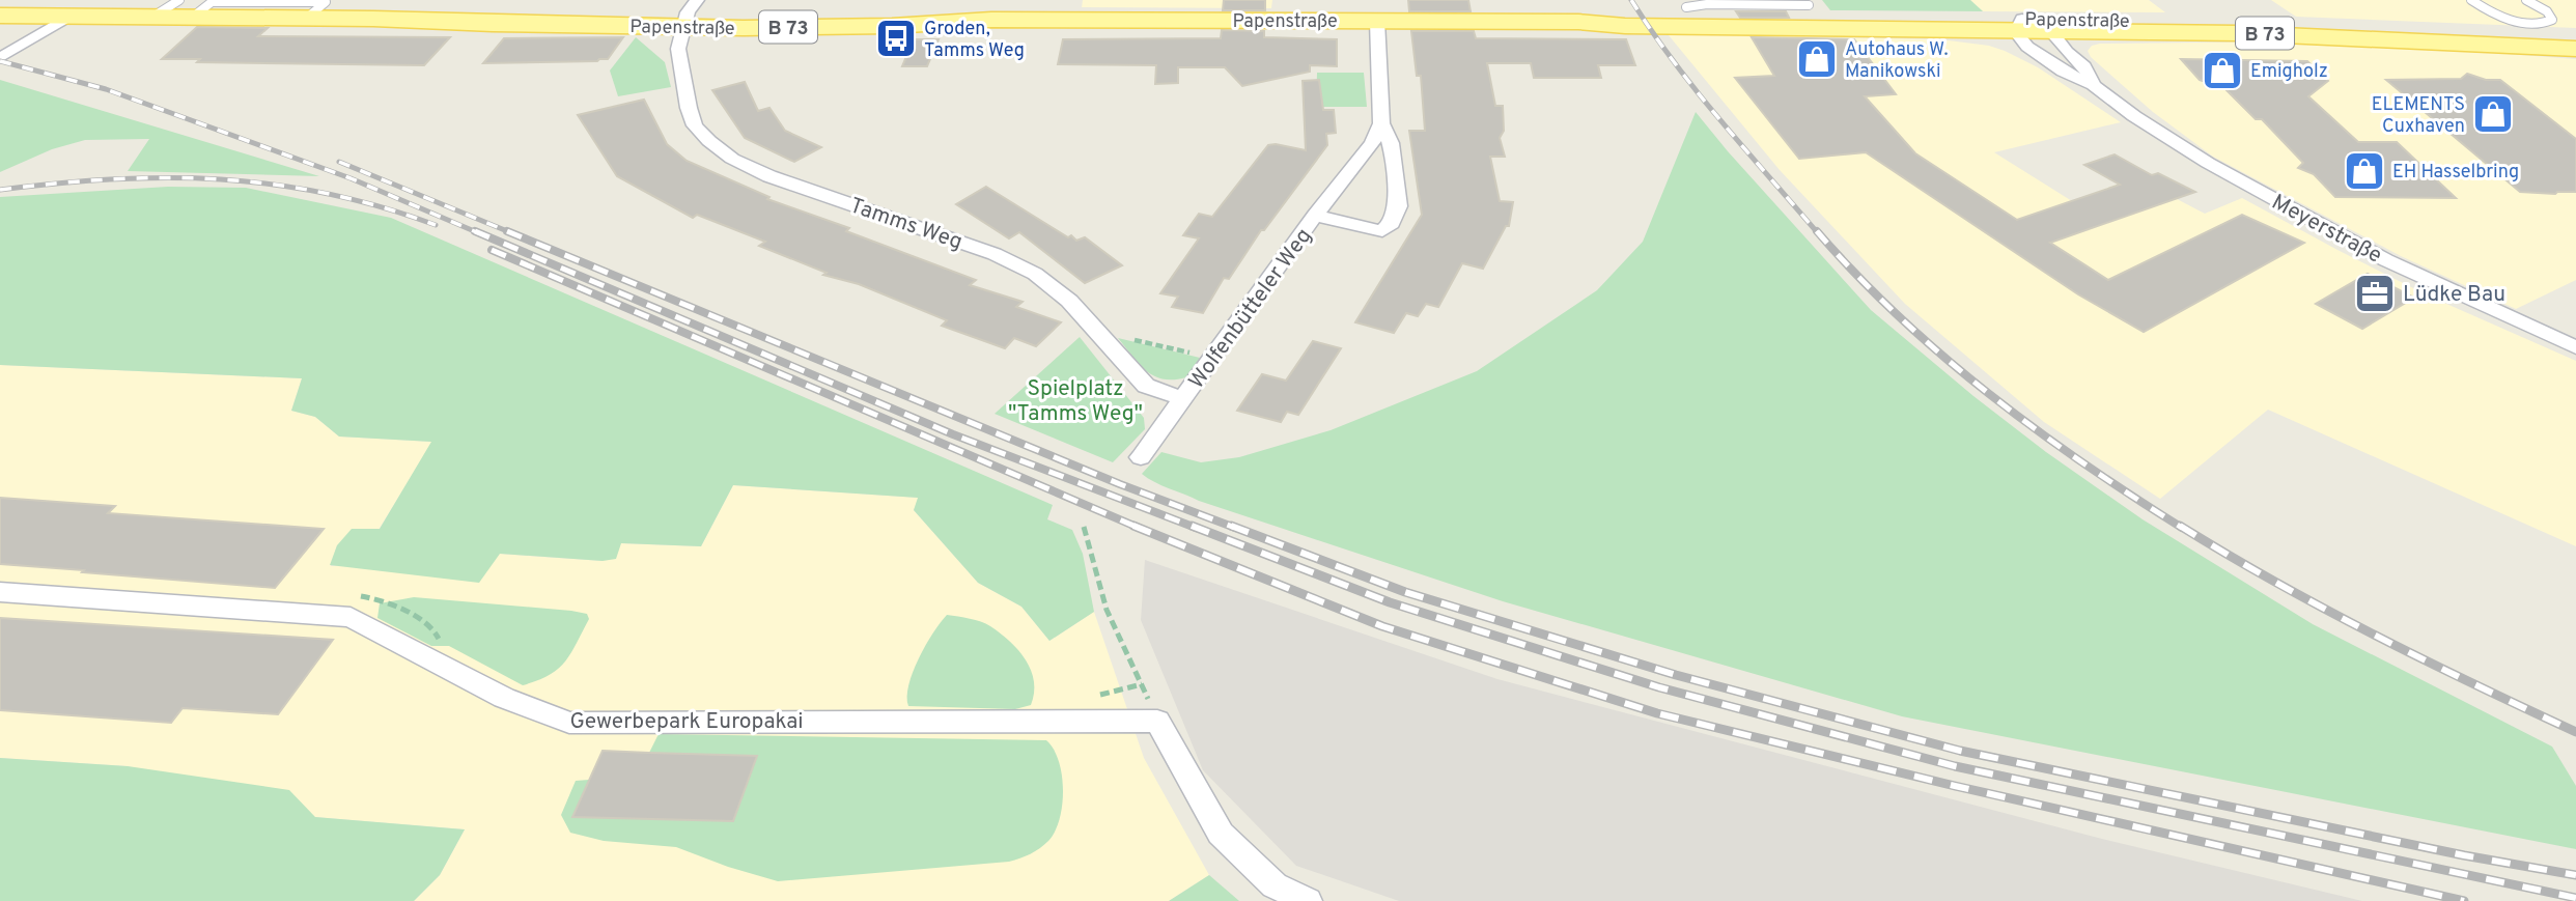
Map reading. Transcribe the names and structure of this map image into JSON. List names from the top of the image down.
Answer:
{
  "streets": {
    "main road": ["Papenstraße", "B 73"],
    "street": [
      "Tamms Weg",
      "Meyerstraße",
      "Wolfenbütteler Weg",
      "Gewerbepark Europakai"
    ]
  },
  "crossings": [
    ["Papenstraße", "Tamms Weg"],
    ["Papenstraße", "Meyerstraße"],
    ["Papenstraße", "Wolfenbütteler Weg"],
    ["Tamms Weg", "Wolfenbütteler Weg"]
  ],
  "parks": ["Spielplatz \"Tamms Weg\""],
  "places": {
    "bus stop": ["Groden, Tamms Weg"],
    "shop": [
      "Autohaus W. Manikowski",
      "Emigholz",
      "ELEMENTS Cuxhaven",
      "EH Hasselbring"
    ],
    "office": ["Lüdke Bau"]
  }
}
